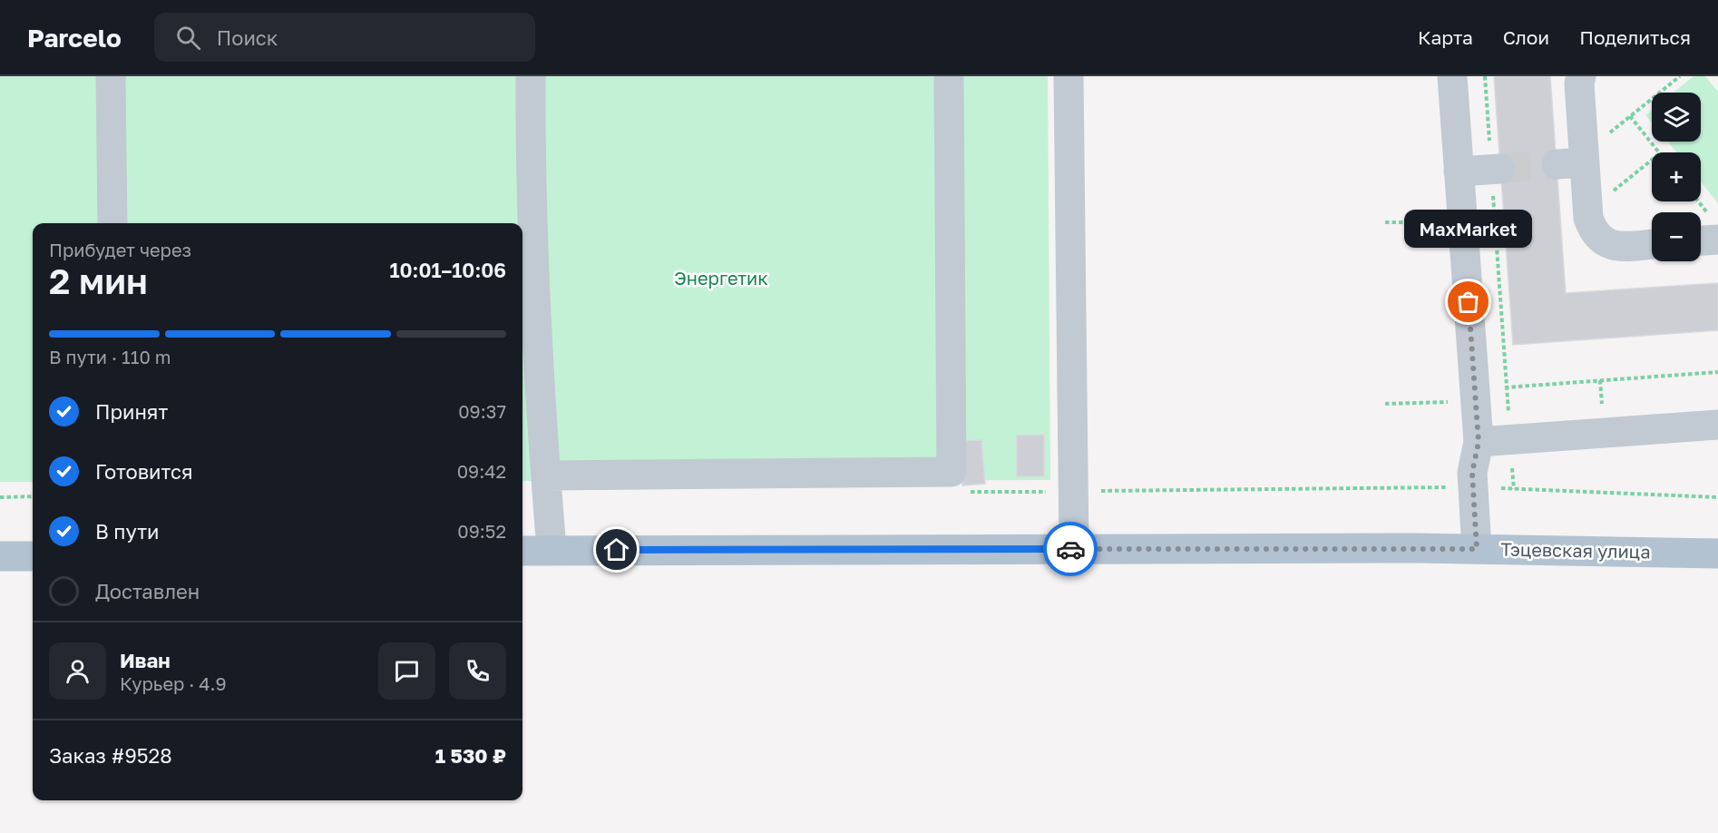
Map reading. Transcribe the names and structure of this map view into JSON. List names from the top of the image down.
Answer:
{
  "streets": {
    "main road": ["Тэцевская улица"]
  },
  "parks": ["Энергетик"],
  "places": ["MaxMarket"],
  "page": {
    "header": "Parcelo",
    "search": "Поиск",
    "nav": ["Карта", "Слои", "Поделиться"],
    "map_buttons": ["+", "−"],
    "bubble": "MaxMarket",
    "heading": ["2 мин", "Прибудет через", "10:01–10:06"],
    "panel": [
      "Иван",
      "Курьер · 4.9",
      "Заказ #9528",
      "1 530 ₽"
    ],
    "bar": "В пути · 110 m",
    "list": [
      ["Принят", "09:37"],
      ["Готовится", "09:42"],
      ["В пути", "09:52"],
      "Доставлен"
    ]
  }
}
